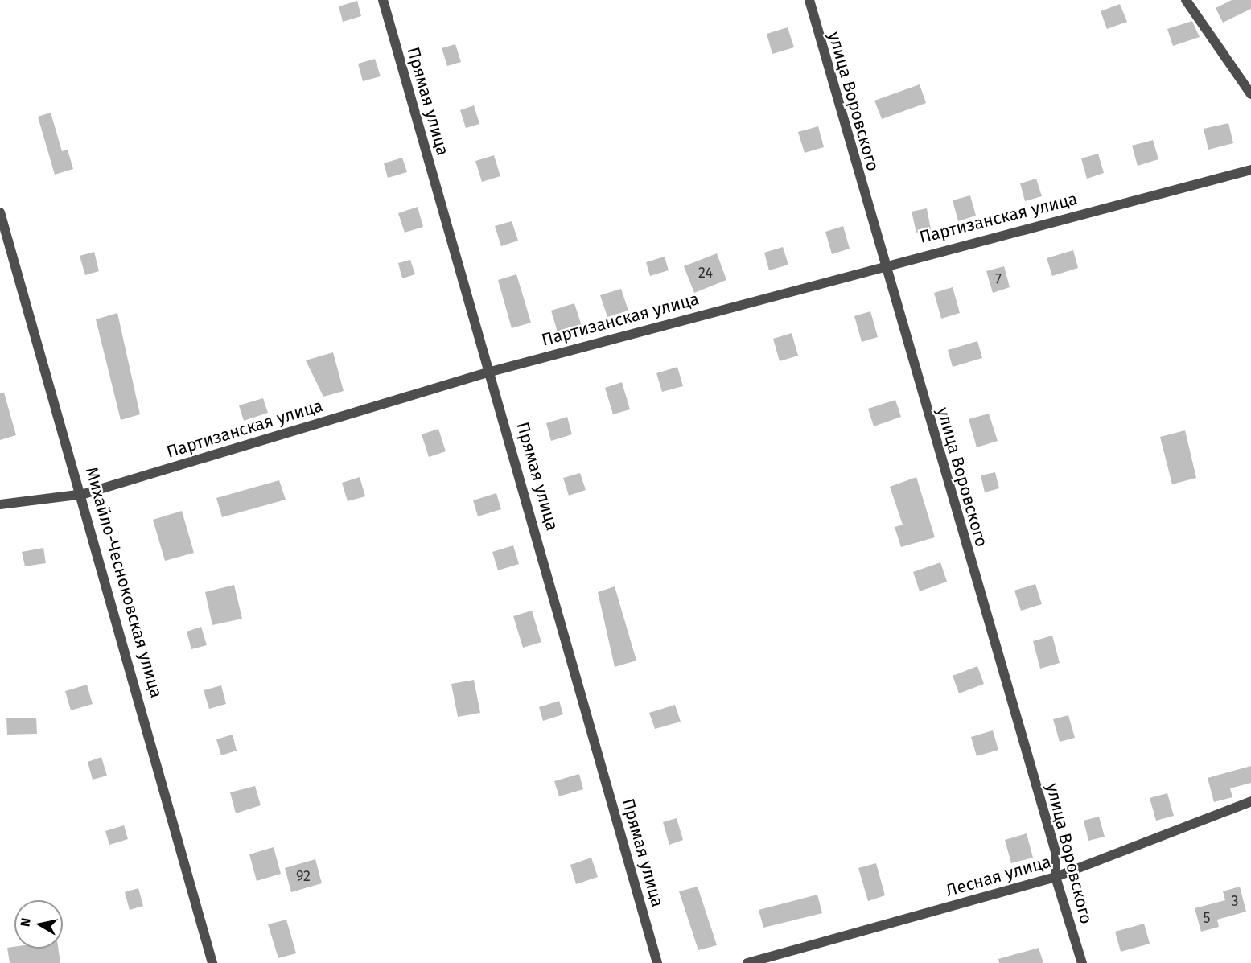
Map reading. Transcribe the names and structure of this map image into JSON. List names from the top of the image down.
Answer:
{
  "streets": {
    "street": [
      "Прямая улица",
      "улица Воровского",
      "Партизанская улица",
      "Михайло-Чесноковская улица",
      "Лесная улица"
    ]
  },
  "crossings": [
    ["Прямая улица", "Партизанская улица"],
    ["улица Воровского", "Партизанская улица"],
    ["улица Воровского", "Лесная улица"],
    ["Партизанская улица", "Михайло-Чесноковская улица"]
  ],
  "house_numbers": [
    "24",
    "7",
    "92",
    "3",
    "5"
  ],
  "north": "left"
}
